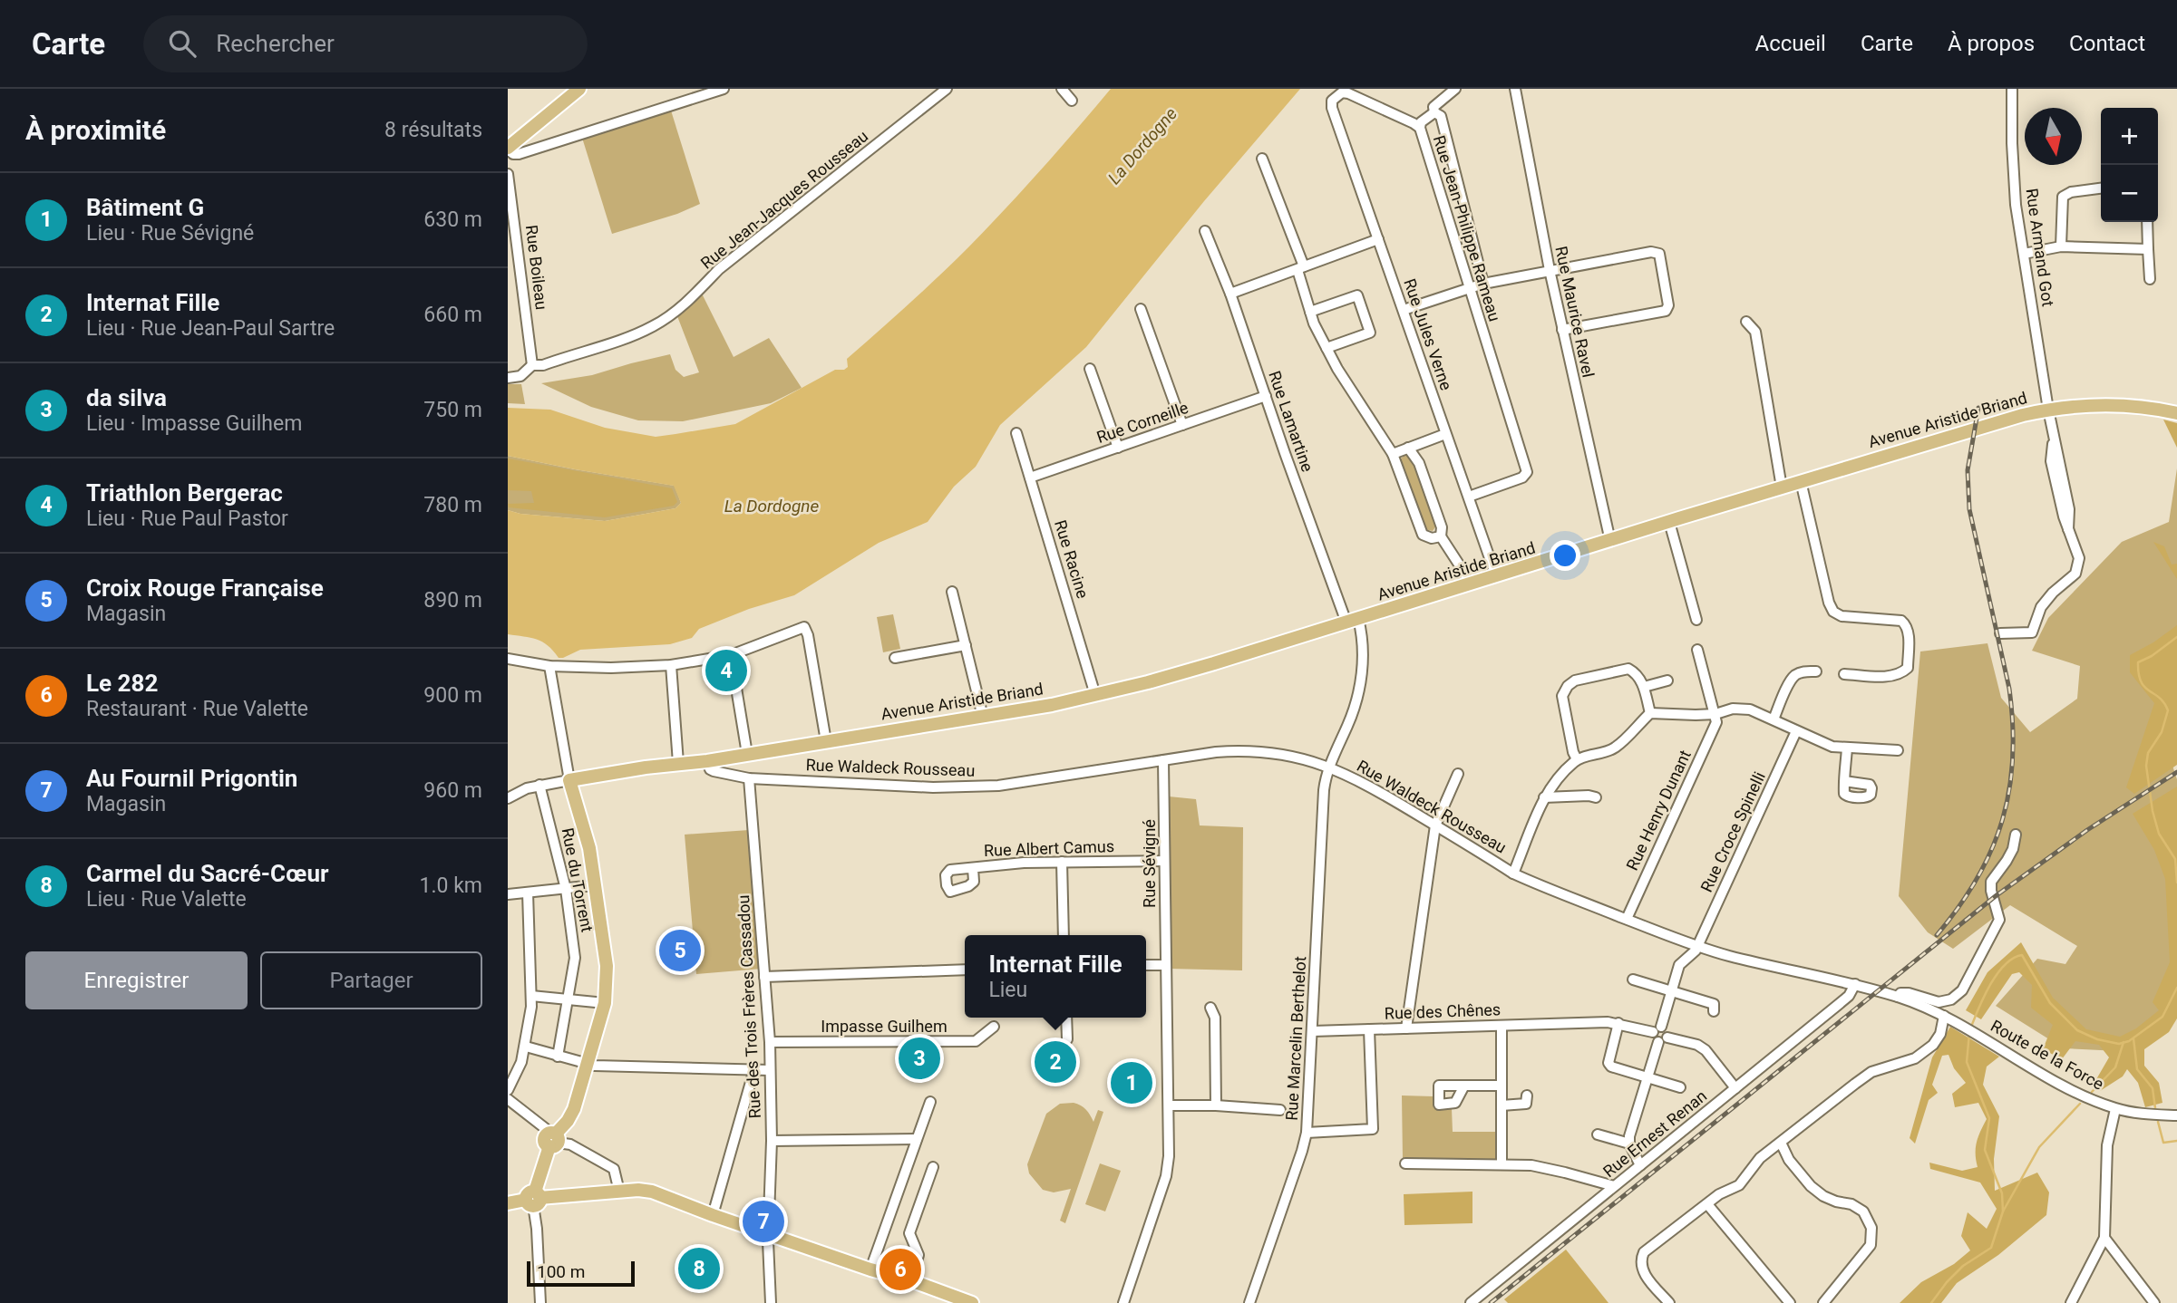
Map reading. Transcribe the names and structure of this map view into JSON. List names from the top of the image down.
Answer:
{
  "streets": {
    "main road": ["Avenue Aristide Briand"],
    "street": [
      "Rue Jean-Jacques Rousseau",
      "Rue Jean-Philippe Rameau",
      "Rue Armand Got",
      "Rue Boileau",
      "Rue Maurice Ravel",
      "Rue Jules Verne",
      "Rue Lamartine",
      "Rue Corneille",
      "Rue Racine",
      "Rue Waldeck Rousseau",
      "Rue Henry Dunant",
      "Rue Croce Spinelli",
      "Rue Albert Camus",
      "Rue Sévigné",
      "Rue du Torrent",
      "Rue des Trois Frères Cassadou",
      "Rue des Chênes",
      "Impasse Guilhem",
      "Rue Marcelin Berthelot",
      "Route de la Force",
      "Rue Ernest Renan"
    ]
  },
  "crossings": [
    ["Rue Jean-Jacques Rousseau", "Rue Boileau"],
    ["Rue Jean-Philippe Rameau", "Rue Jules Verne"],
    ["Rue Armand Got", "Avenue Aristide Briand"],
    ["Rue Maurice Ravel", "Avenue Aristide Briand"],
    ["Rue Jules Verne", "Avenue Aristide Briand"],
    ["Avenue Aristide Briand", "Rue Lamartine"],
    ["Avenue Aristide Briand", "Rue Racine"],
    ["Avenue Aristide Briand", "Rue Waldeck Rousseau"],
    ["Rue Lamartine", "Rue Corneille"],
    ["Rue Lamartine", "Rue Waldeck Rousseau"],
    ["Rue Lamartine", "Rue Marcelin Berthelot"],
    ["Rue Corneille", "Rue Racine"],
    ["Rue Waldeck Rousseau", "Rue Henry Dunant"],
    ["Rue Waldeck Rousseau", "Rue Croce Spinelli"],
    ["Rue Waldeck Rousseau", "Rue Sévigné"],
    ["Rue Waldeck Rousseau", "Rue des Trois Frères Cassadou"],
    ["Rue Waldeck Rousseau", "Rue Marcelin Berthelot"],
    ["Rue Waldeck Rousseau", "Route de la Force"],
    ["Rue Waldeck Rousseau", "Rue Ernest Renan"],
    ["Rue Croce Spinelli", "Rue des Chênes"],
    ["Rue Albert Camus", "Rue Sévigné"],
    ["Rue des Trois Frères Cassadou", "Impasse Guilhem"],
    ["Rue des Chênes", "Rue Marcelin Berthelot"],
    ["Rue des Chênes", "Rue Ernest Renan"]
  ],
  "water": ["La Dordogne"],
  "scale_bar": "100 m",
  "north": "bottom",
  "page": {
    "header": "Carte",
    "search": "Rechercher",
    "nav": [
      "Accueil",
      "Carte",
      "À propos",
      "Contact"
    ],
    "heading": ["À proximité", "8 résultats"],
    "map_buttons": ["+", "−"],
    "list": [
      {
        "mark": "1",
        "name": "Bâtiment G",
        "note": "Lieu · Rue Sévigné",
        "value": "630 m"
      },
      {
        "mark": "2",
        "name": "Internat Fille",
        "note": "Lieu · Rue Jean-Paul Sartre",
        "value": "660 m"
      },
      {
        "mark": "3",
        "name": "da silva",
        "note": "Lieu · Impasse Guilhem",
        "value": "750 m"
      },
      {
        "mark": "4",
        "name": "Triathlon Bergerac",
        "note": "Lieu · Rue Paul Pastor",
        "value": "780 m"
      },
      {
        "mark": "5",
        "name": "Croix Rouge Française",
        "note": "Magasin",
        "value": "890 m"
      },
      {
        "mark": "6",
        "name": "Le 282",
        "note": "Restaurant · Rue Valette",
        "value": "900 m"
      },
      {
        "mark": "7",
        "name": "Au Fournil Prigontin",
        "note": "Magasin",
        "value": "960 m"
      },
      {
        "mark": "8",
        "name": "Carmel du Sacré-Cœur",
        "note": "Lieu · Rue Valette",
        "value": "1.0 km"
      }
    ],
    "pins": [
      "4",
      "5",
      "3",
      "2",
      "1",
      "7",
      "8",
      "6"
    ],
    "buttons": ["Enregistrer", "Partager"],
    "popup": ["Internat Fille", "Lieu"],
    "scale": "100 m"
  }
}
